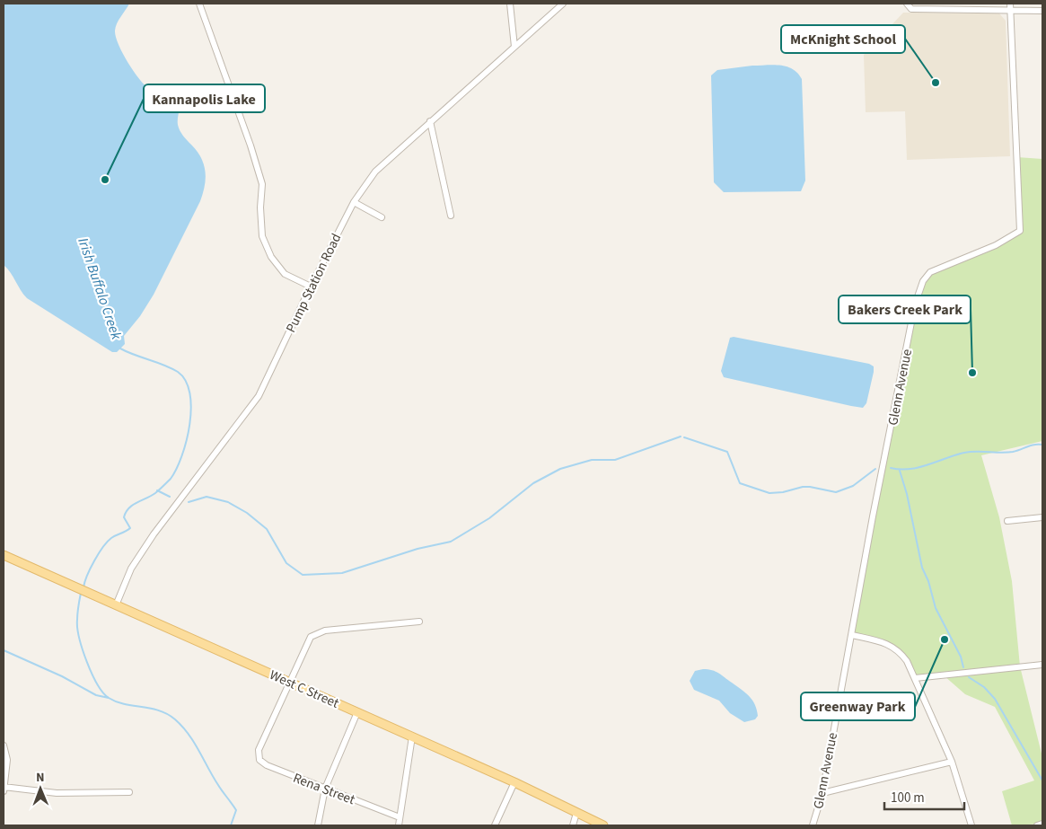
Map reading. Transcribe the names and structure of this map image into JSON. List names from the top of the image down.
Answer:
{
  "streets": {
    "main road": ["West C Street"],
    "street": ["Pump Station Road", "Glenn Avenue", "Rena Street"]
  },
  "crossings": [
    ["Pump Station Road", "West C Street"],
    ["West C Street", "Rena Street"]
  ],
  "water": ["Irish Buffalo Creek"],
  "places": [
    "McKnight School",
    "Kannapolis Lake",
    "Bakers Creek Park",
    "Greenway Park"
  ],
  "scale_bar": "100 m",
  "north": "top"
}
